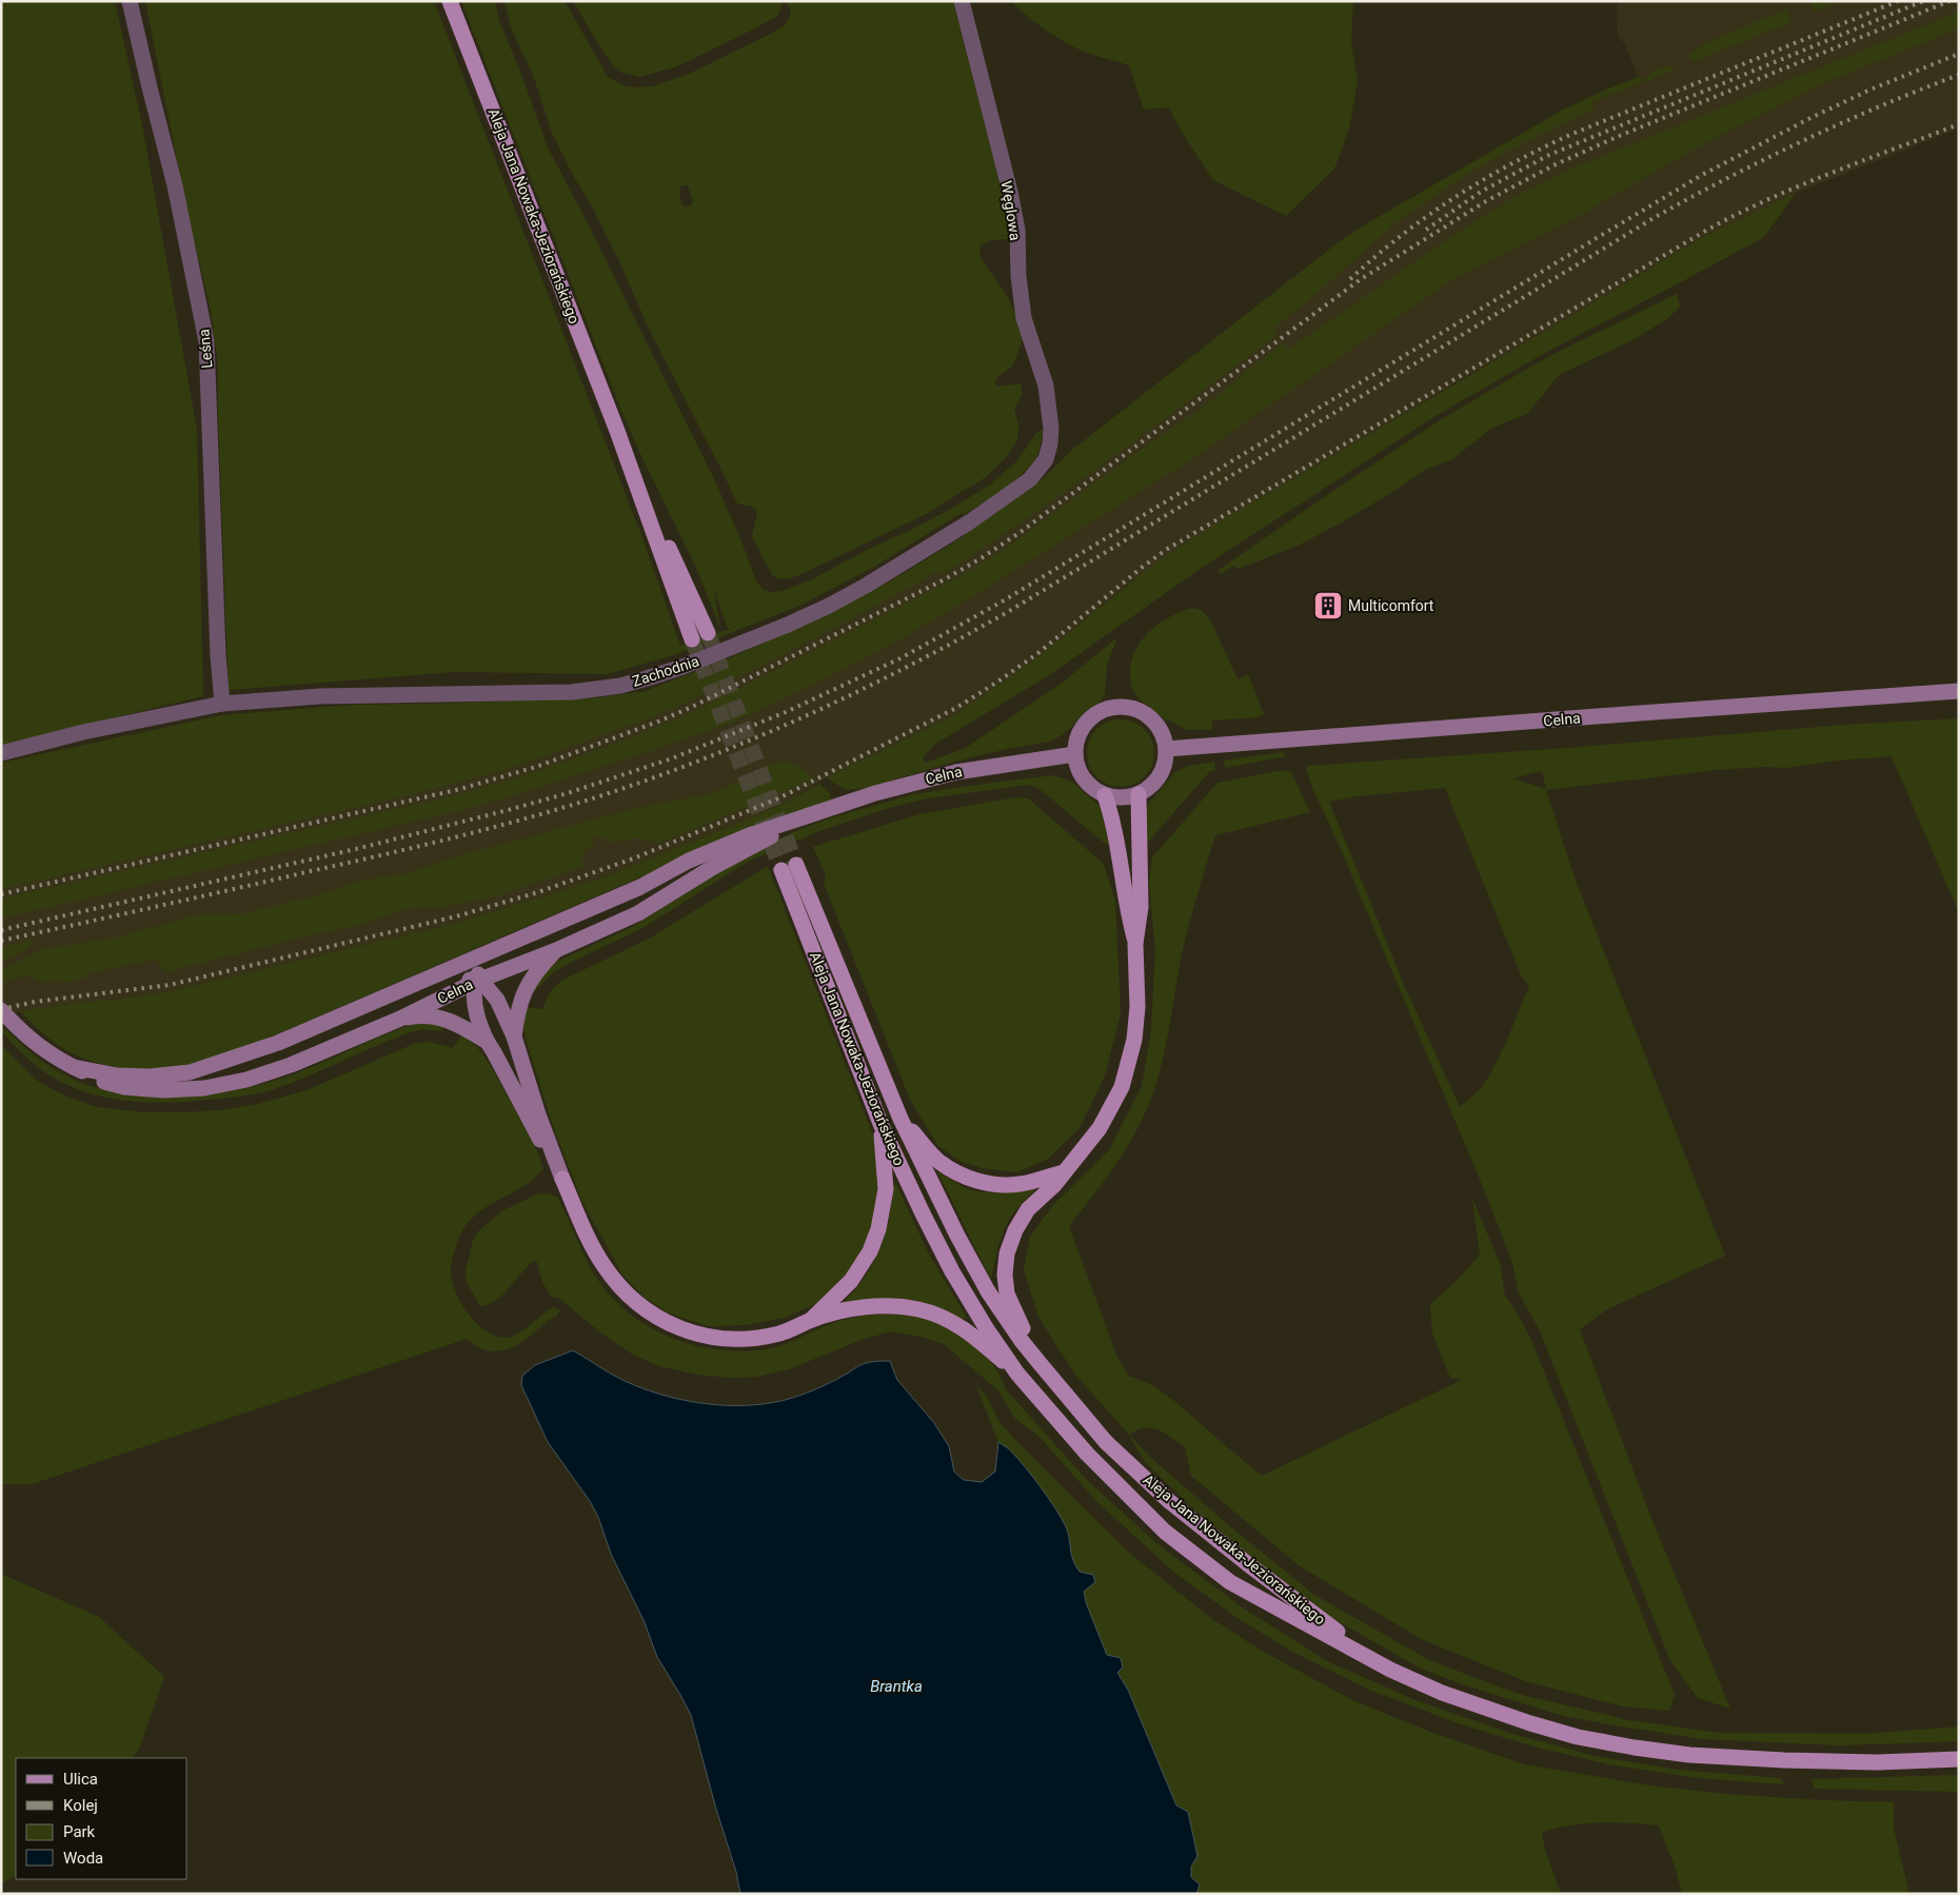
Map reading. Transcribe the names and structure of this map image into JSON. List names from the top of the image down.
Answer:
{
  "streets": {
    "main road": ["Aleja Jana Nowaka-Jeziorańskiego"],
    "street": [
      "Węglowa",
      "Leśna",
      "Zachodnia",
      "Celna"
    ]
  },
  "crossings": [
    ["Węglowa", "Zachodnia"],
    ["Leśna", "Zachodnia"]
  ],
  "water": ["Brantka"],
  "places": {
    "building": ["Multicomfort"]
  },
  "legend": [
    "Ulica",
    "Kolej",
    "Park",
    "Woda"
  ]
}
